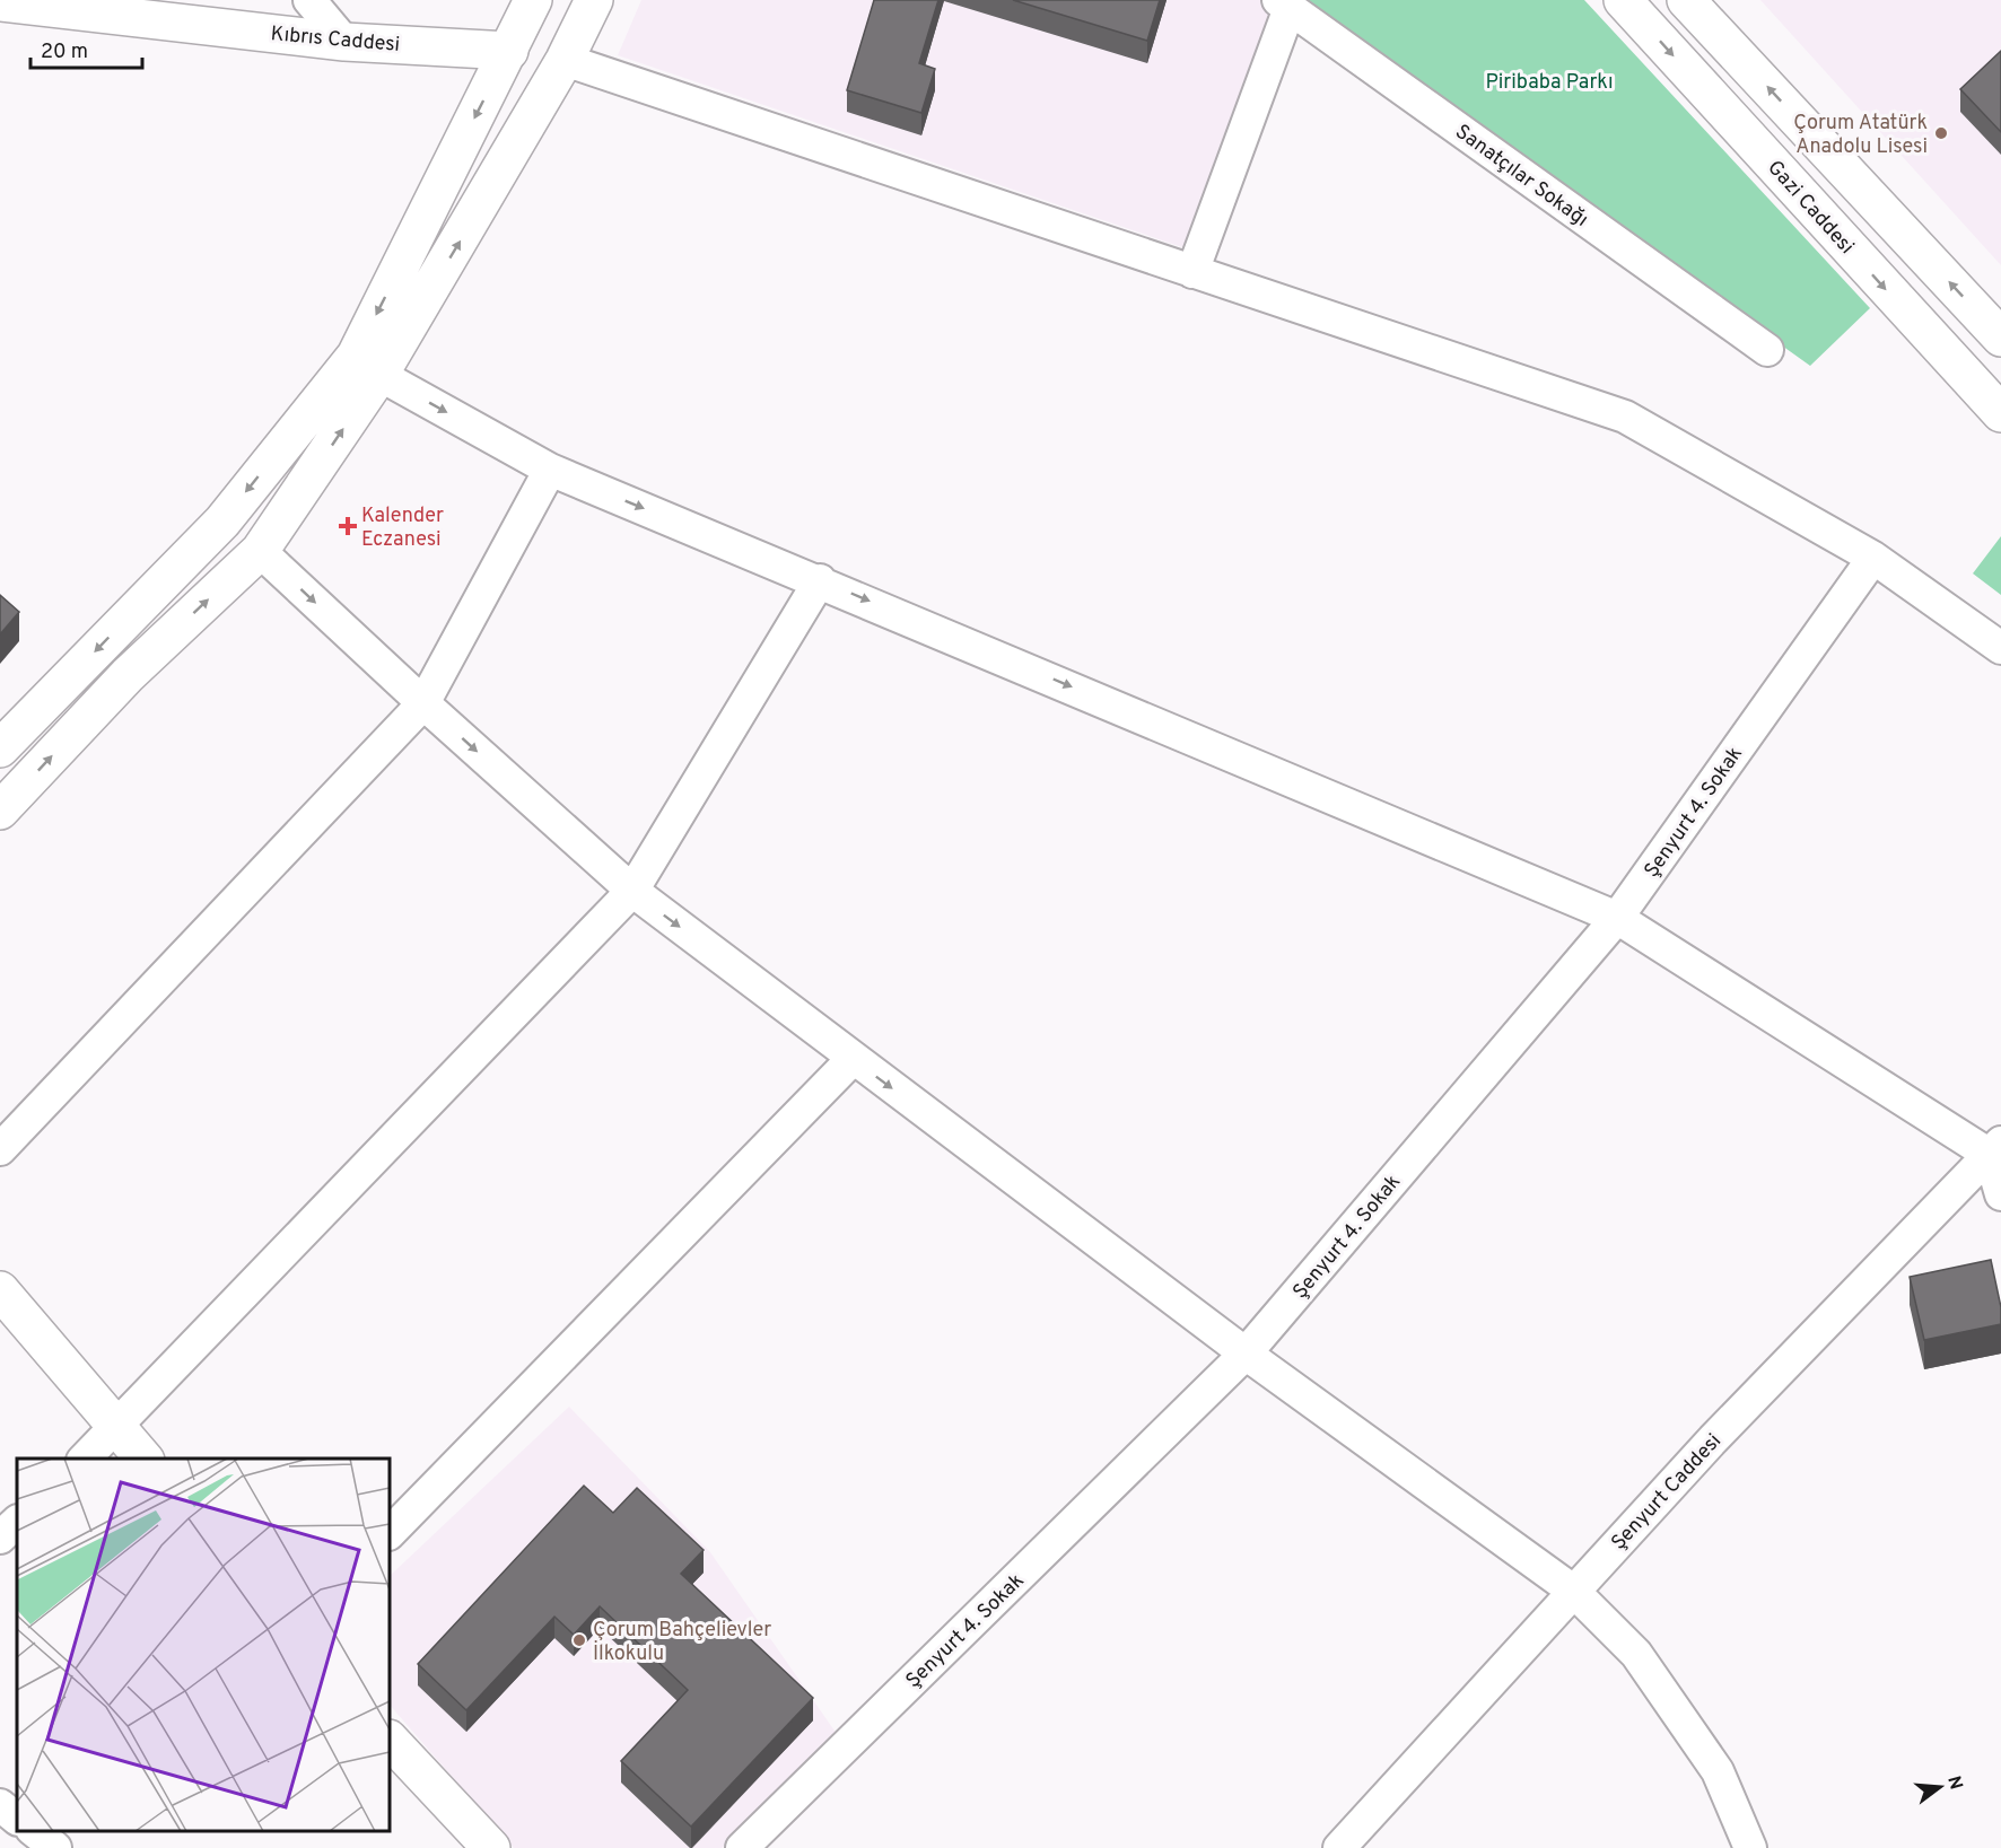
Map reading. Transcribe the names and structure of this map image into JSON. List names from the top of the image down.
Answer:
{
  "streets": {
    "main road": ["Kıbrıs Caddesi", "Gazi Caddesi"],
    "street": ["Sanatçılar Sokağı", "Şenyurt 4. Sokak", "Şenyurt Caddesi"]
  },
  "parks": ["Piribaba Parkı"],
  "places": {
    "other": ["Çorum Atatürk Anadolu Lisesi", "Çorum Bahçelievler İlkokulu"],
    "health": ["Kalender Eczanesi"]
  },
  "scale_bar": "20 m",
  "north": "right"
}
